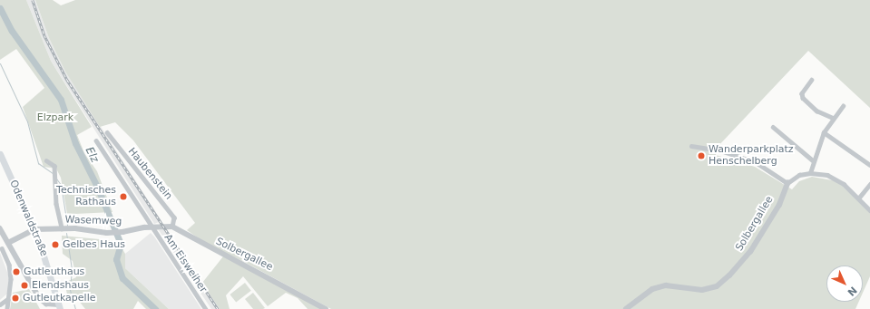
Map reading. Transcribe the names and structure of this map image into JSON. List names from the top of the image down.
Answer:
{
  "streets": {
    "main road": ["Odenwaldstraße"],
    "street": [
      "Haubenstein",
      "Wasemweg",
      "Solbergallee",
      "Am Eisweiher"
    ]
  },
  "crossings": [
    ["Haubenstein", "Solbergallee"],
    ["Odenwaldstraße", "Wasemweg"],
    ["Wasemweg", "Solbergallee"],
    ["Wasemweg", "Am Eisweiher"],
    ["Solbergallee", "Am Eisweiher"]
  ],
  "water": ["Elz"],
  "parks": ["Elzpark"],
  "places": [
    "Wanderparkplatz Henschelberg",
    "Technisches Rathaus",
    "Gelbes Haus",
    "Gutleuthaus",
    "Elendshaus",
    "Gutleutkapelle"
  ],
  "north": "bottom right"
}
